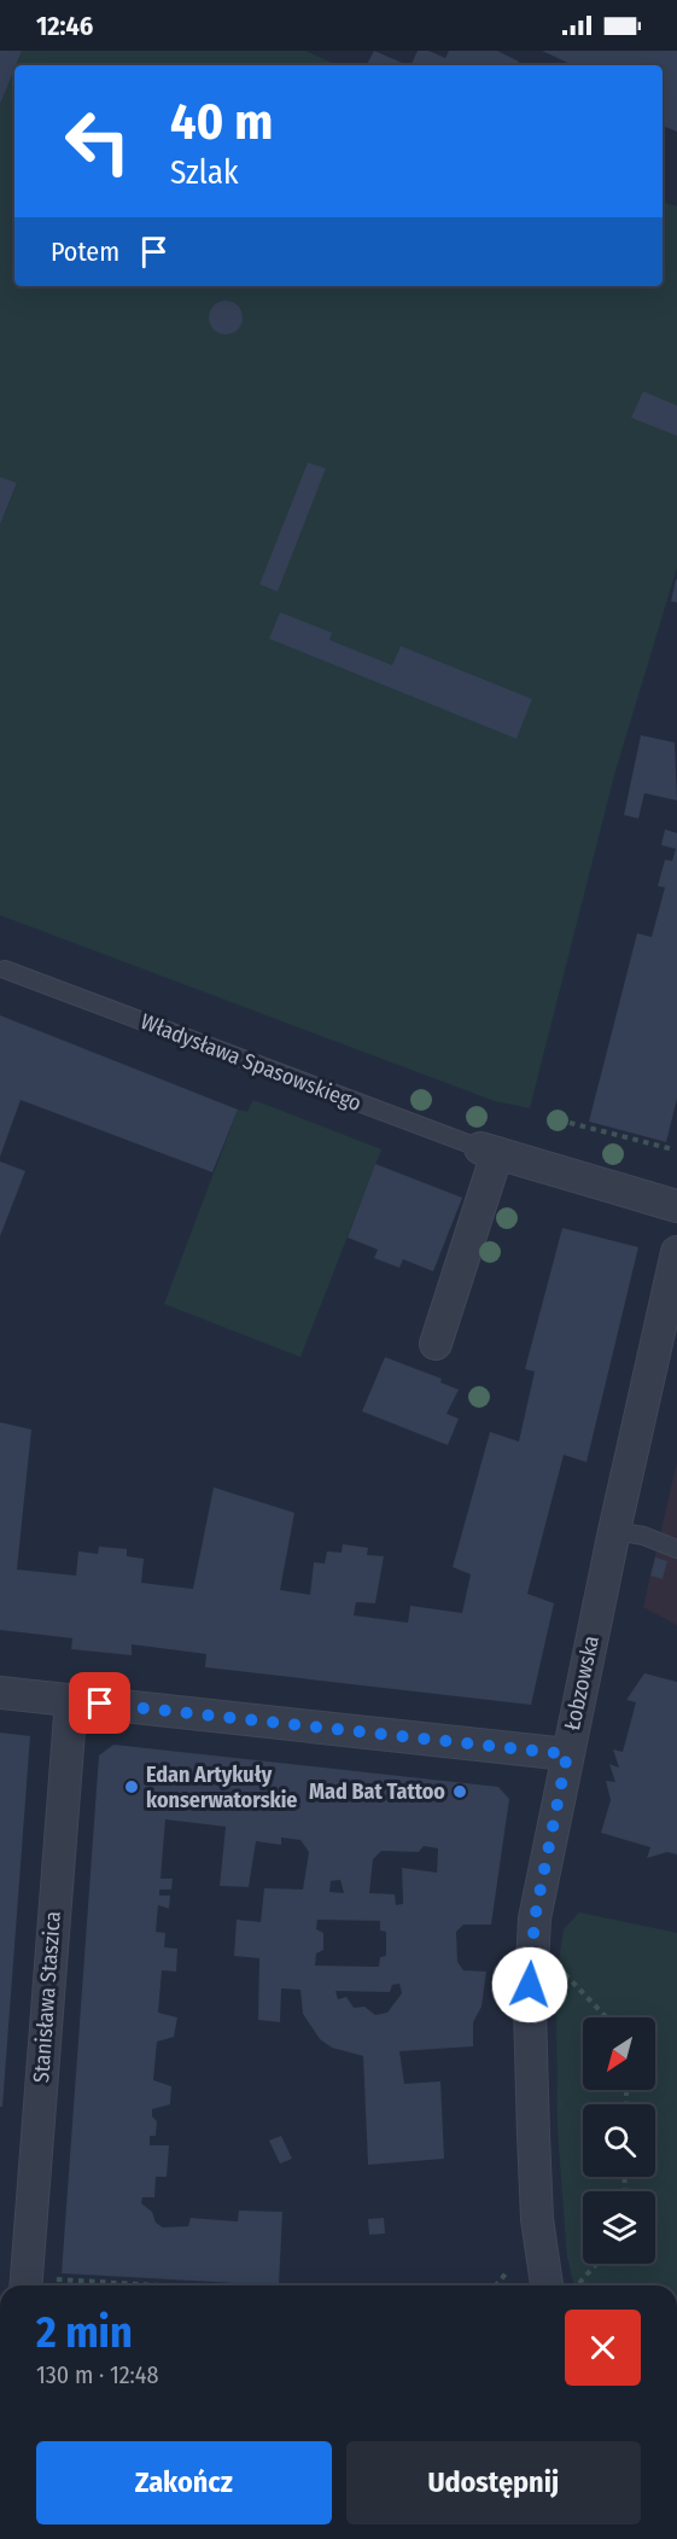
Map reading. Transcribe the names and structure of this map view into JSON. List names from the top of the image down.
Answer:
{
  "streets": {
    "street": ["Władysława Spasowskiego", "Łobzowska", "Stanisława Staszica"]
  },
  "places": ["Edan Artykuły konserwatorskie", "Mad Bat Tattoo"],
  "north": "bottom left",
  "page": {
    "status": "12:46",
    "turn": ["40 m", "Szlak"],
    "then": "Potem",
    "heading": ["2 min", "130 m · 12:48"],
    "buttons": ["Zakończ", "Udostępnij"]
  }
}
